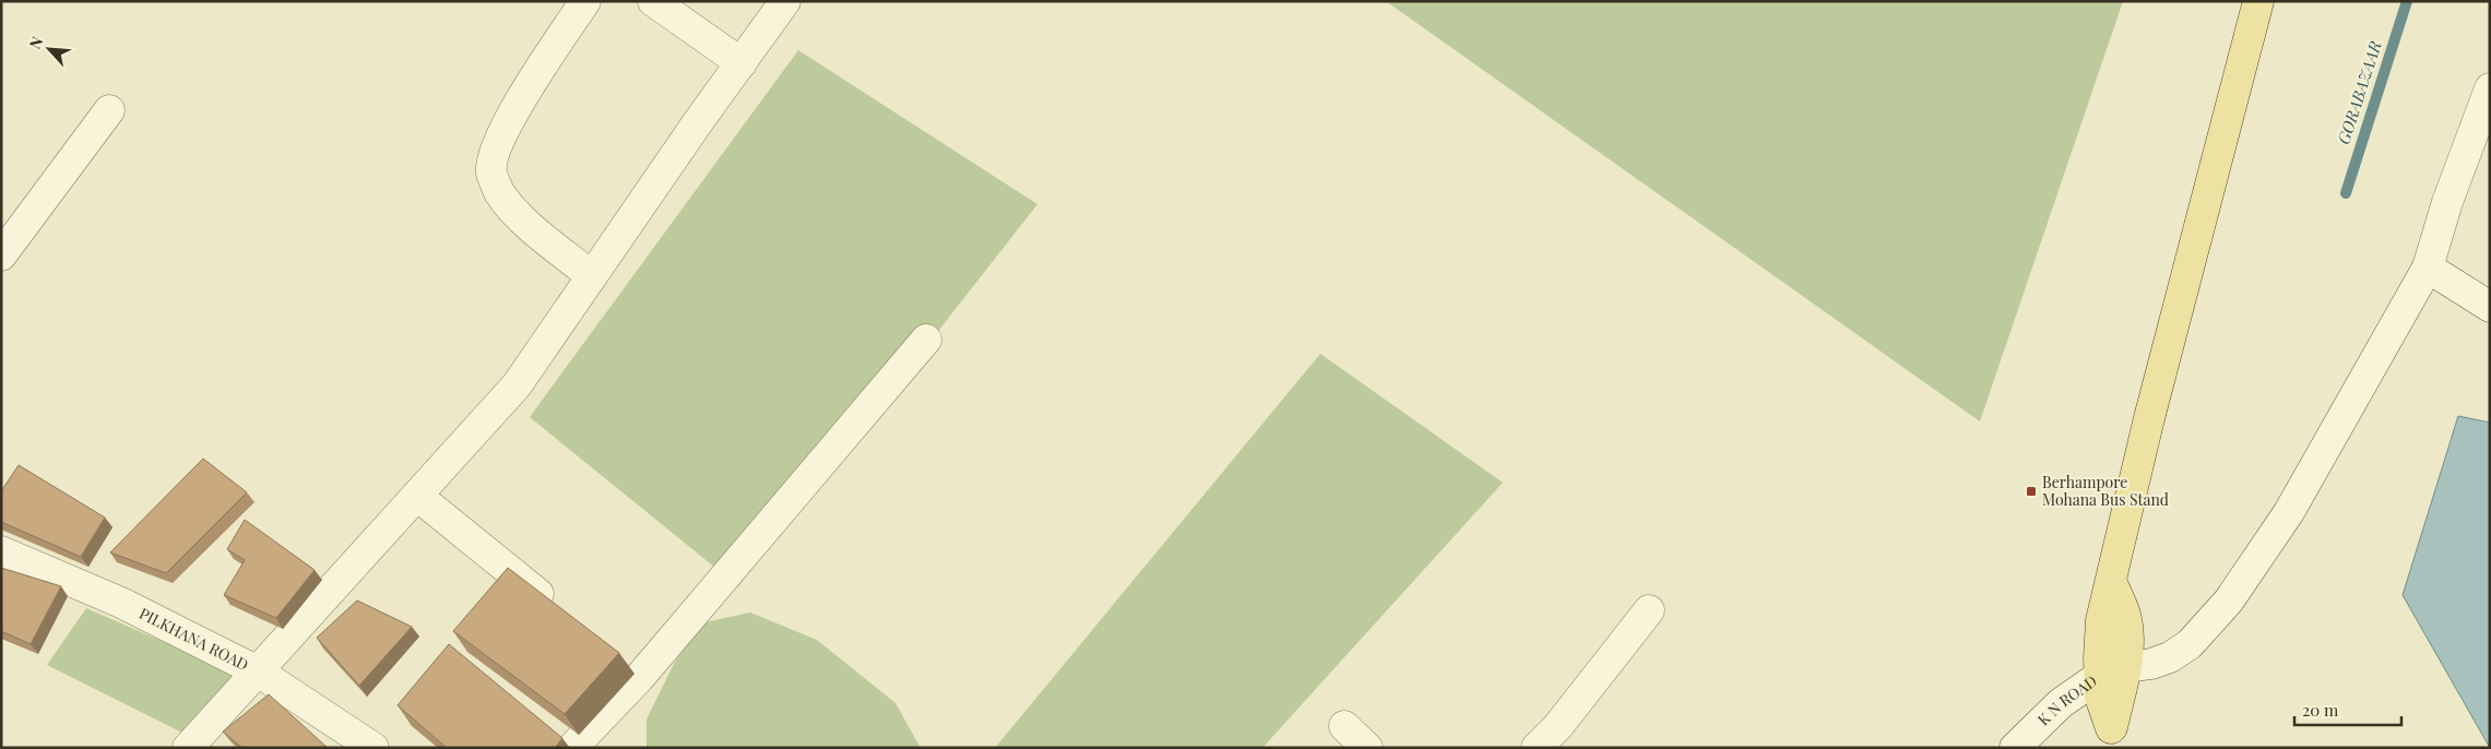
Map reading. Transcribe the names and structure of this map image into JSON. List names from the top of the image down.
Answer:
{
  "streets": {
    "street": ["PILKHANA ROAD", "K N ROAD"]
  },
  "water": ["GORABAZAAR"],
  "places": {
    "transit": ["Berhampore Mohana Bus Stand"]
  },
  "scale_bar": "20 m",
  "north": "top left"
}
